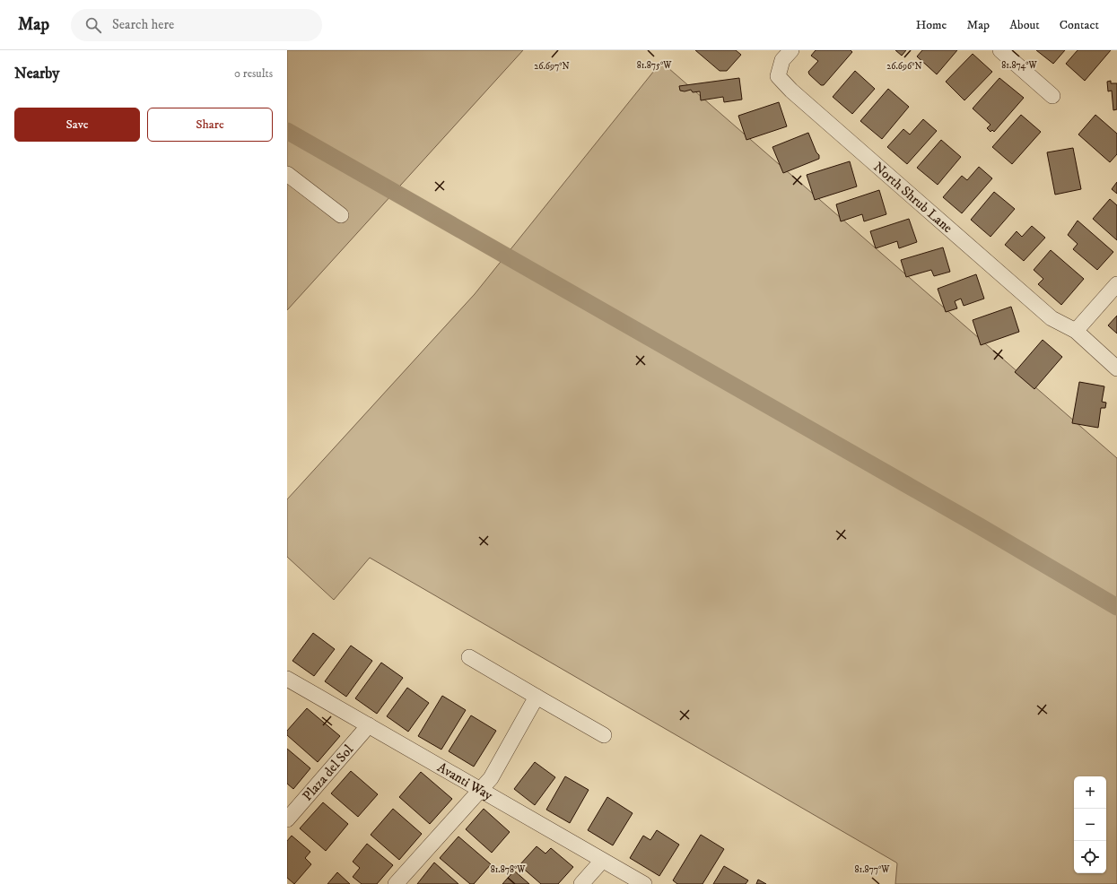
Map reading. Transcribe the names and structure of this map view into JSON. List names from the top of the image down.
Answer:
{
  "streets": {
    "street": ["North Shrub Lane", "Plaza del Sol", "Avanti Way"]
  },
  "crossings": [
    ["Plaza del Sol", "Avanti Way"]
  ],
  "page": {
    "header": "Map",
    "search": "Search here",
    "nav": [
      "Home",
      "Map",
      "About",
      "Contact"
    ],
    "heading": ["Nearby", "0 results"],
    "buttons": ["Save", "Share"],
    "map_buttons": ["+", "−"]
  },
  "coordinates": [
    "81.875°W",
    "81.874°W",
    "26.697°N",
    "26.696°N",
    "81.878°W",
    "81.877°W"
  ]
}
